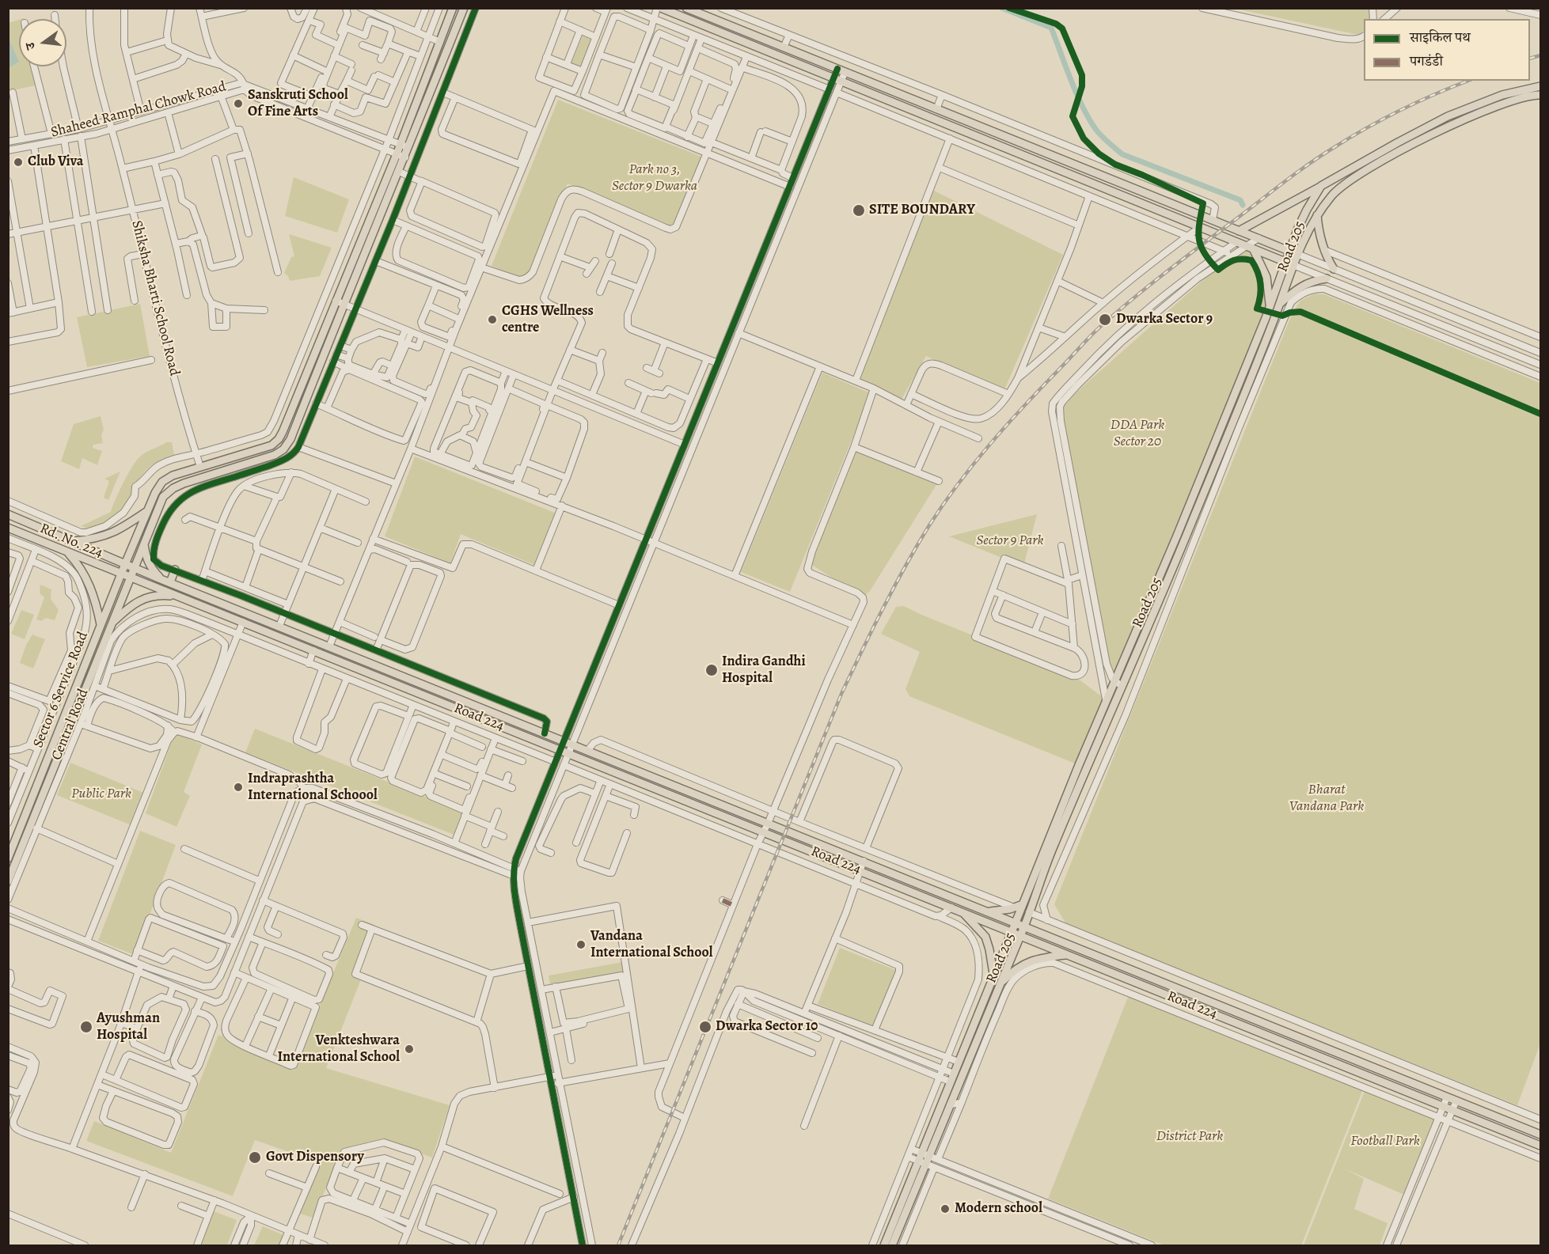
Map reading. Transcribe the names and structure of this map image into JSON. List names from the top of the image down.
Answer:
{
  "streets": {
    "main road": [
      "Road 205",
      "Rd. No. 224",
      "Road 224",
      "Central Road"
    ],
    "street": ["Shaheed Ramphal Chowk Road", "Shiksha Bharti School Road", "Sector 6 Service Road"]
  },
  "crossings": [
    ["Shaheed Ramphal Chowk Road", "Shiksha Bharti School Road"],
    ["Shaheed Ramphal Chowk Road", "Central Road"],
    ["Road 205", "Road 224"],
    ["Shiksha Bharti School Road", "Central Road"],
    ["Rd. No. 224", "Road 224"],
    ["Rd. No. 224", "Central Road"],
    ["Road 224", "Central Road"]
  ],
  "parks": [
    "Park no 3, Sector 9 Dwarka",
    "DDA Park Sector 20",
    "Sector 9 Park",
    "Bharat Vandana Park",
    "Public Park",
    "District Park",
    "Football Park"
  ],
  "places": [
    "Sanskruti School Of Fine Arts",
    "Club Viva",
    "SITE BOUNDARY",
    "CGHS Wellness centre",
    "Dwarka Sector 9",
    "Indira Gandhi Hospital",
    "Indraprashtha International Schoool",
    "Vandana International School",
    "Ayushman Hospital",
    "Dwarka Sector 10",
    "Venkteshwara International School",
    "Govt Dispensory",
    "Modern school"
  ],
  "legend": ["साइकिल पथ", "पगडंडी"],
  "north": "left"
}
